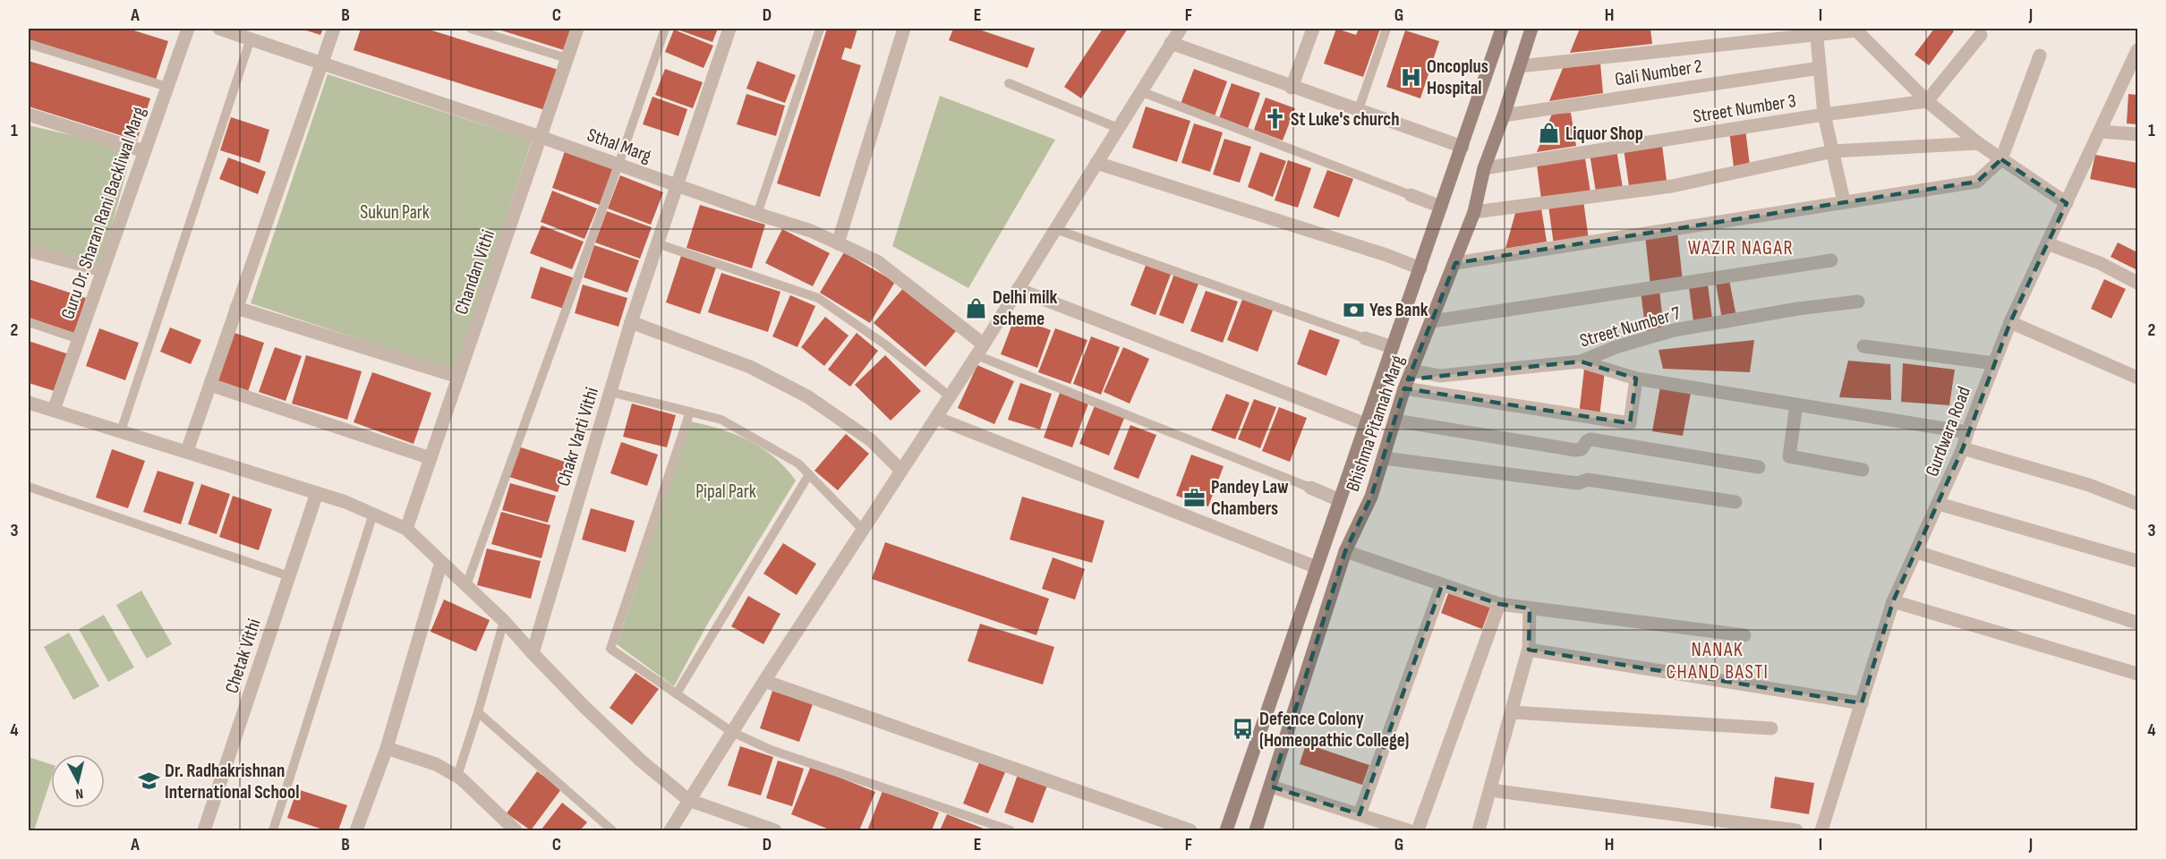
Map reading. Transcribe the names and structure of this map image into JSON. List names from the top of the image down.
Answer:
{
  "streets": {
    "main road": ["Bhishma Pitamah Marg"],
    "street": [
      "Gali Number 2",
      "Street Number 3",
      "Sthal Marg",
      "Guru Dr. Sharan Rani Backliwal Marg",
      "Chandan Vithi",
      "Street Number 7",
      "Gurdwara Road",
      "Chakr Varti Vithi",
      "Chetak Vithi"
    ]
  },
  "crossings": [
    ["Gali Number 2", "Bhishma Pitamah Marg"],
    ["Street Number 3", "Bhishma Pitamah Marg"],
    ["Sthal Marg", "Chandan Vithi"],
    ["Sthal Marg", "Chakr Varti Vithi"],
    ["Street Number 7", "Bhishma Pitamah Marg"]
  ],
  "districts": ["WAZIR NAGAR", "NANAK CHAND BASTI"],
  "parks": ["Sukun Park", "Pipal Park"],
  "places": {
    "hospital": ["Oncoplus Hospital"],
    "church": ["St Luke's church"],
    "shop": ["Liquor Shop", "Delhi milk scheme"],
    "bank": ["Yes Bank"],
    "office": ["Pandey Law Chambers"],
    "bus stop": ["Defence Colony (Homeopathic College)"],
    "school or university": ["Dr. Radhakrishnan International School"]
  },
  "north": "bottom",
  "grid": {
    "columns": [
      "A",
      "B",
      "C",
      "D",
      "E",
      "F",
      "G",
      "H",
      "I",
      "J"
    ],
    "rows": [
      "1",
      "2",
      "3",
      "4"
    ]
  }
}
